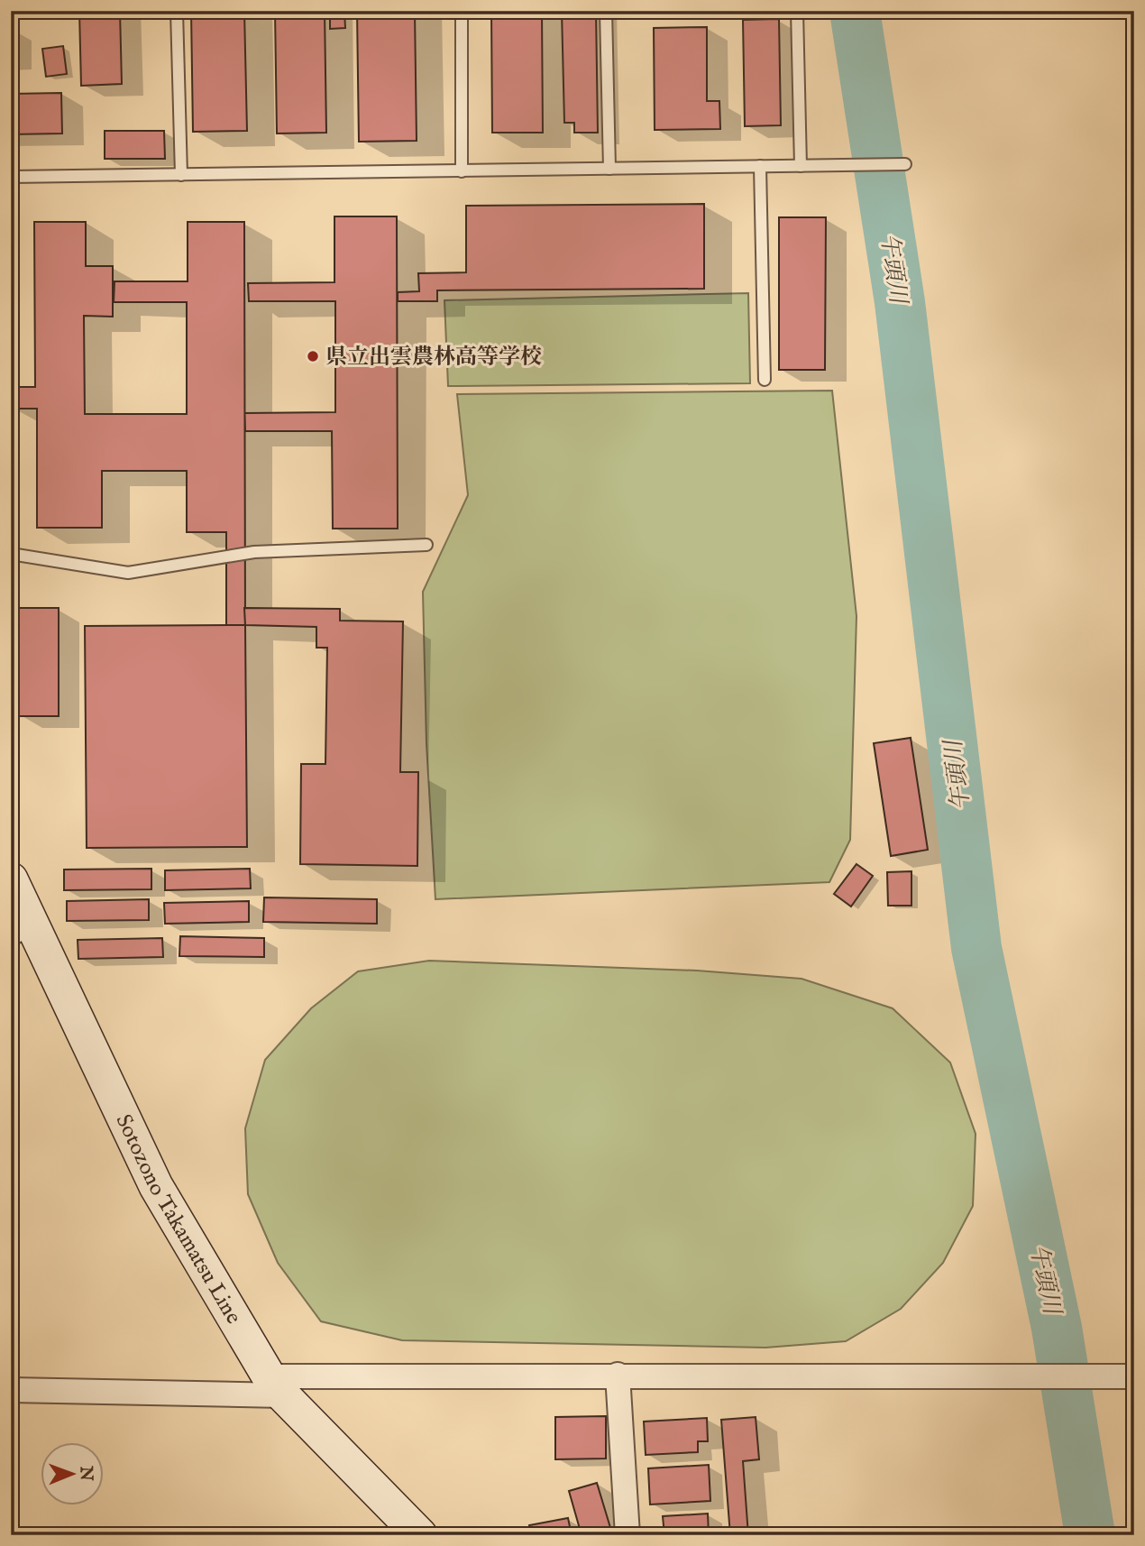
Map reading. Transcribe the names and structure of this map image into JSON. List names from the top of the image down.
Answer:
{
  "streets": {
    "main road": ["Sotozono Takamatsu Line"]
  },
  "water": ["午頭川"],
  "places": ["県立出雲農林高等学校"],
  "north": "right"
}
